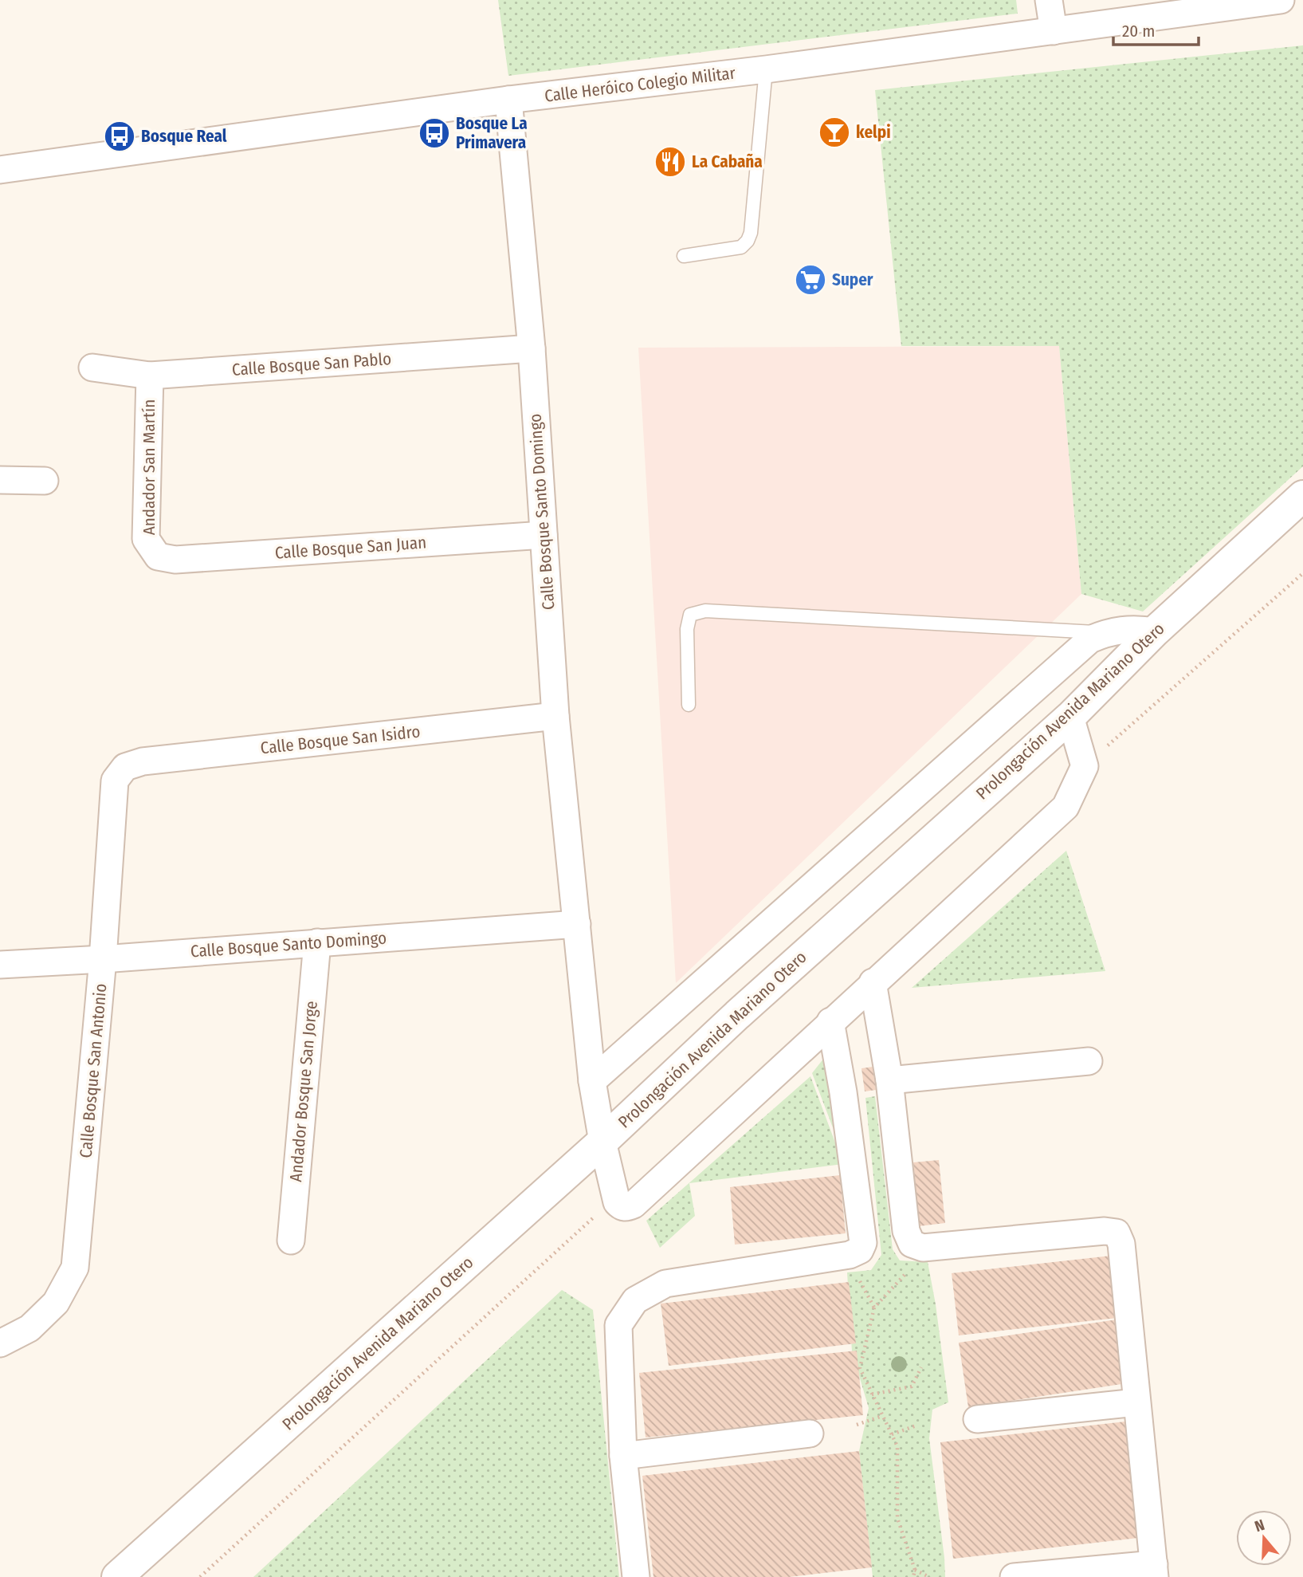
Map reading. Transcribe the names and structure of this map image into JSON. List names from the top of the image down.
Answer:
{
  "streets": {
    "street": [
      "Calle Heróico Colegio Militar",
      "Calle Bosque San Pablo",
      "Andador San Martín",
      "Calle Bosque Santo Domingo",
      "Calle Bosque San Juan",
      "Prolongación Avenida Mariano Otero",
      "Calle Bosque San Isidro",
      "Calle Bosque San Antonio",
      "Andador Bosque San Jorge"
    ]
  },
  "crossings": [
    ["Calle Heróico Colegio Militar", "Calle Bosque Santo Domingo"],
    ["Calle Bosque San Pablo", "Andador San Martín"],
    ["Calle Bosque San Pablo", "Calle Bosque Santo Domingo"],
    ["Andador San Martín", "Calle Bosque San Juan"],
    ["Calle Bosque Santo Domingo", "Calle Bosque San Juan"],
    ["Calle Bosque Santo Domingo", "Prolongación Avenida Mariano Otero"],
    ["Calle Bosque Santo Domingo", "Calle Bosque San Isidro"],
    ["Calle Bosque Santo Domingo", "Calle Bosque San Antonio"],
    ["Calle Bosque Santo Domingo", "Andador Bosque San Jorge"],
    ["Calle Bosque San Isidro", "Calle Bosque San Antonio"]
  ],
  "places": {
    "bar": ["kelpi"],
    "bus stop": ["Bosque La Primavera", "Bosque Real"],
    "restaurant": ["La Cabaña"],
    "supermarket": ["Super"]
  },
  "scale_bar": "20 m",
  "north": "top"
}
